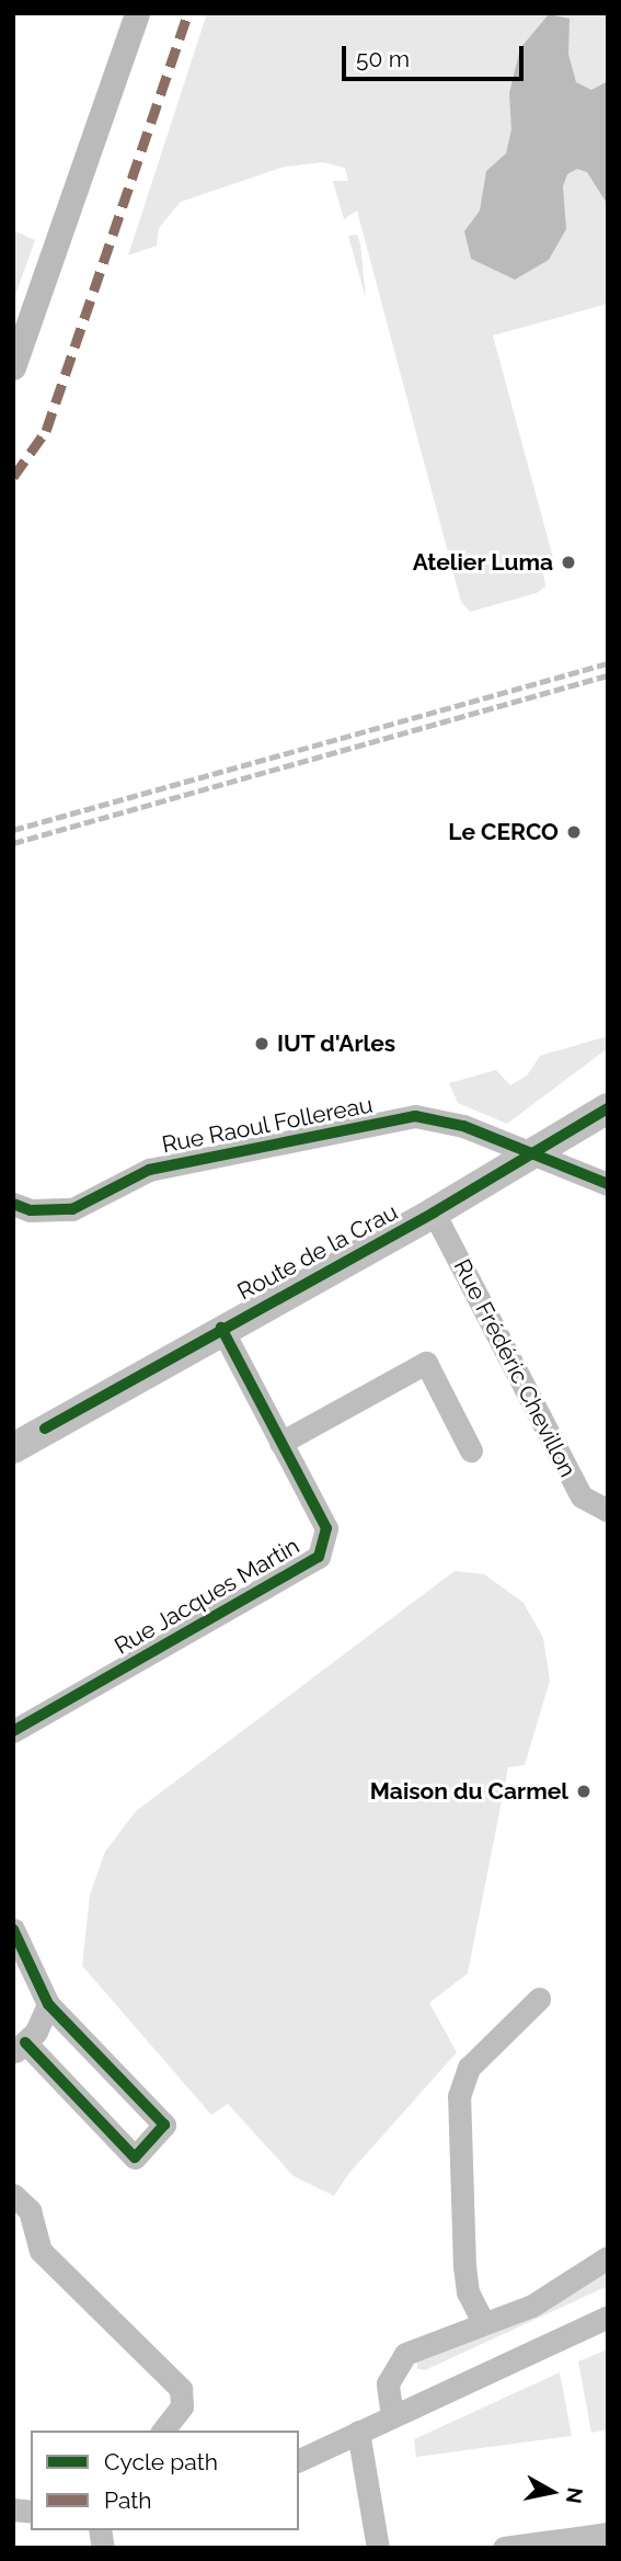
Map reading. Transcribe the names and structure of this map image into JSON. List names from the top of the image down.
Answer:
{
  "streets": {
    "main road": ["Route de la Crau"],
    "street": ["Rue Raoul Follereau", "Rue Frédéric Chevillon", "Rue Jacques Martin"]
  },
  "crossings": [
    ["Rue Raoul Follereau", "Route de la Crau"],
    ["Route de la Crau", "Rue Frédéric Chevillon"],
    ["Route de la Crau", "Rue Jacques Martin"]
  ],
  "places": [
    "Atelier Luma",
    "Le CERCO",
    "IUT d'Arles",
    "Maison du Carmel"
  ],
  "legend": ["Cycle path", "Path"],
  "scale_bar": "50 m",
  "north": "right"
}
